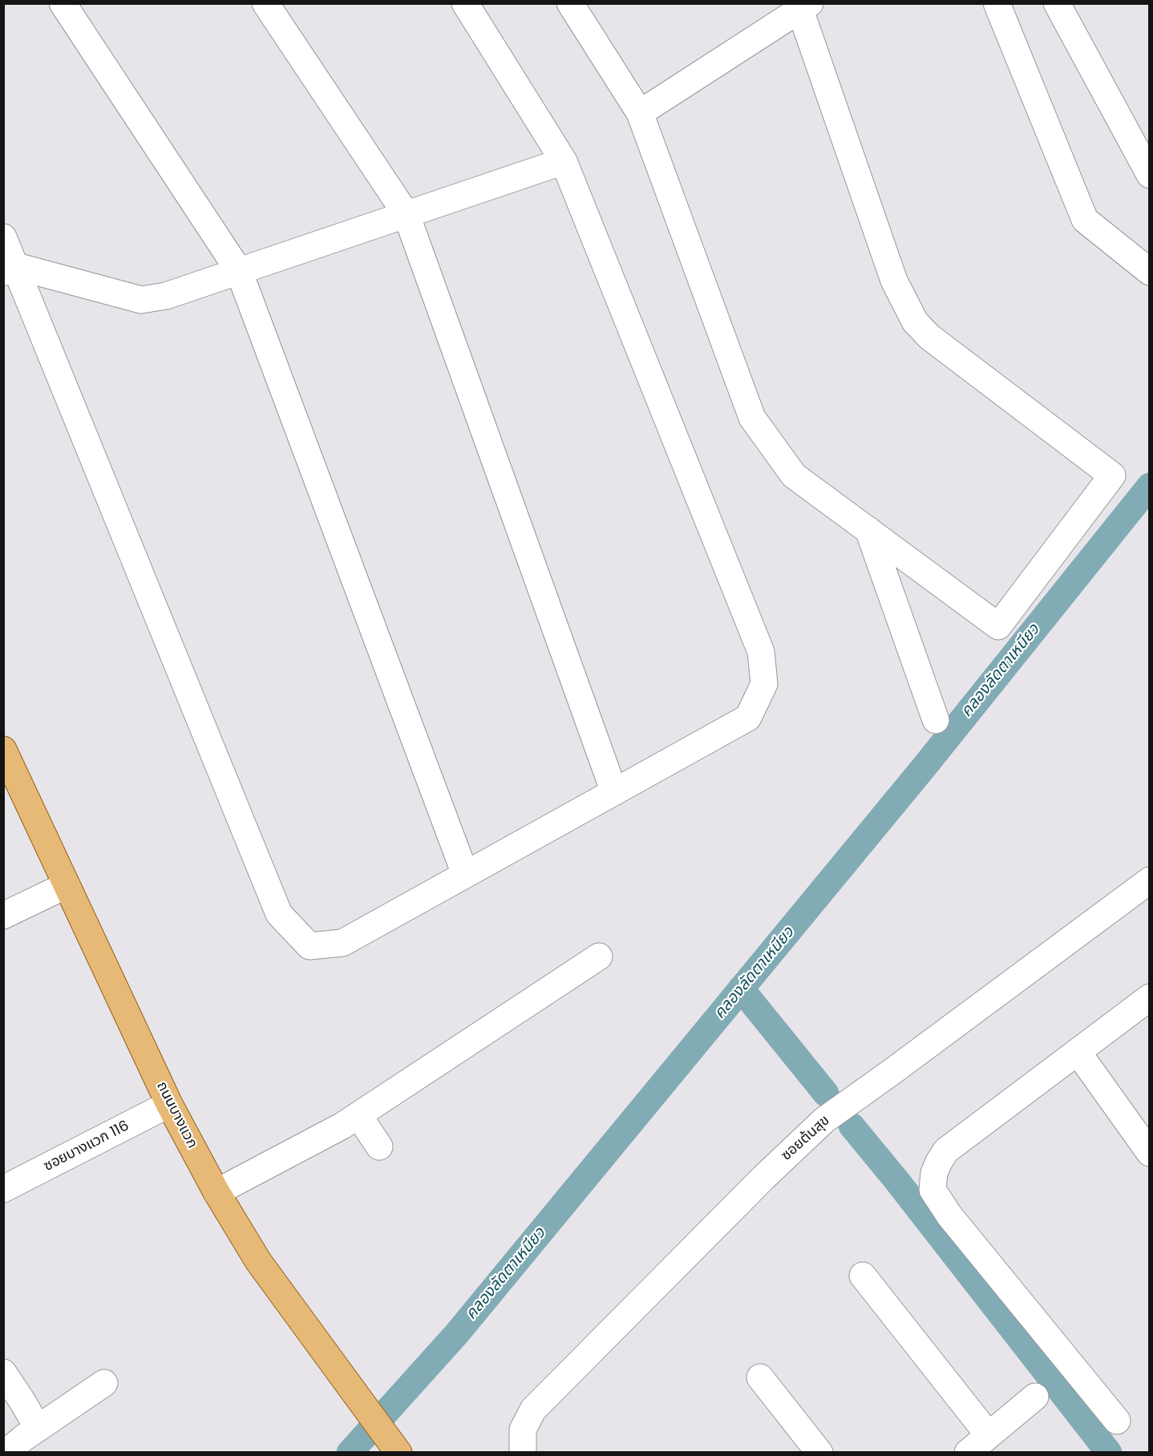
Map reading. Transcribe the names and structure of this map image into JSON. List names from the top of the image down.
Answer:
{
  "streets": {
    "main road": ["ถนนบางแวก"],
    "street": ["ซอยต้นสุข", "ซอยบางแวก 116"]
  },
  "crossings": [
    ["ถนนบางแวก", "ซอยบางแวก 116"]
  ],
  "water": ["คลองลัดตาเหนียว"]
}
